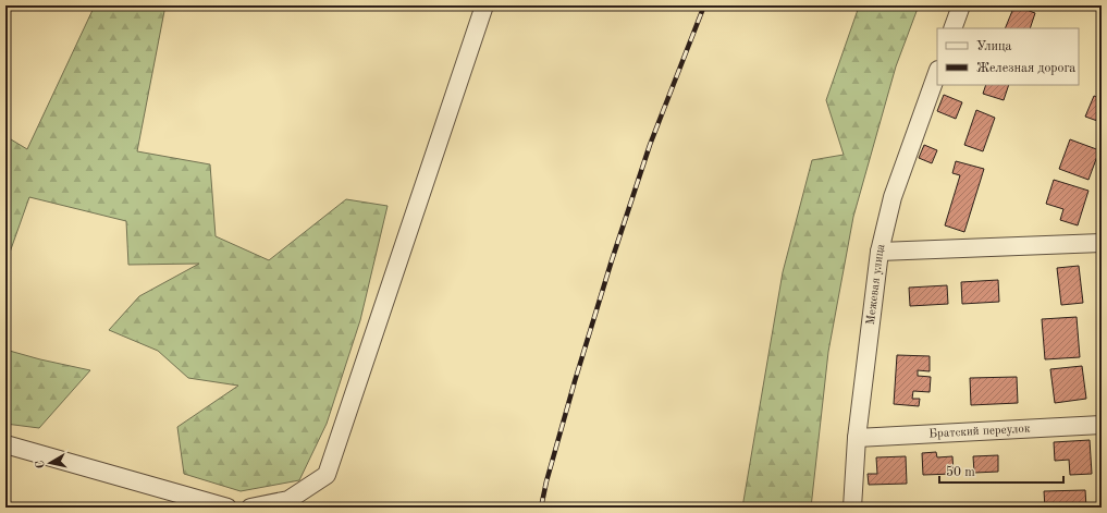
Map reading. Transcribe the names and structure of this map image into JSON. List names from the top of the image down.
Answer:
{
  "streets": {
    "street": ["Межевая улица", "Братский переулок"]
  },
  "crossings": [
    ["Межевая улица", "Братский переулок"]
  ],
  "legend": ["Улица", "Железная дорога"],
  "scale_bar": "50 m",
  "north": "left"
}
